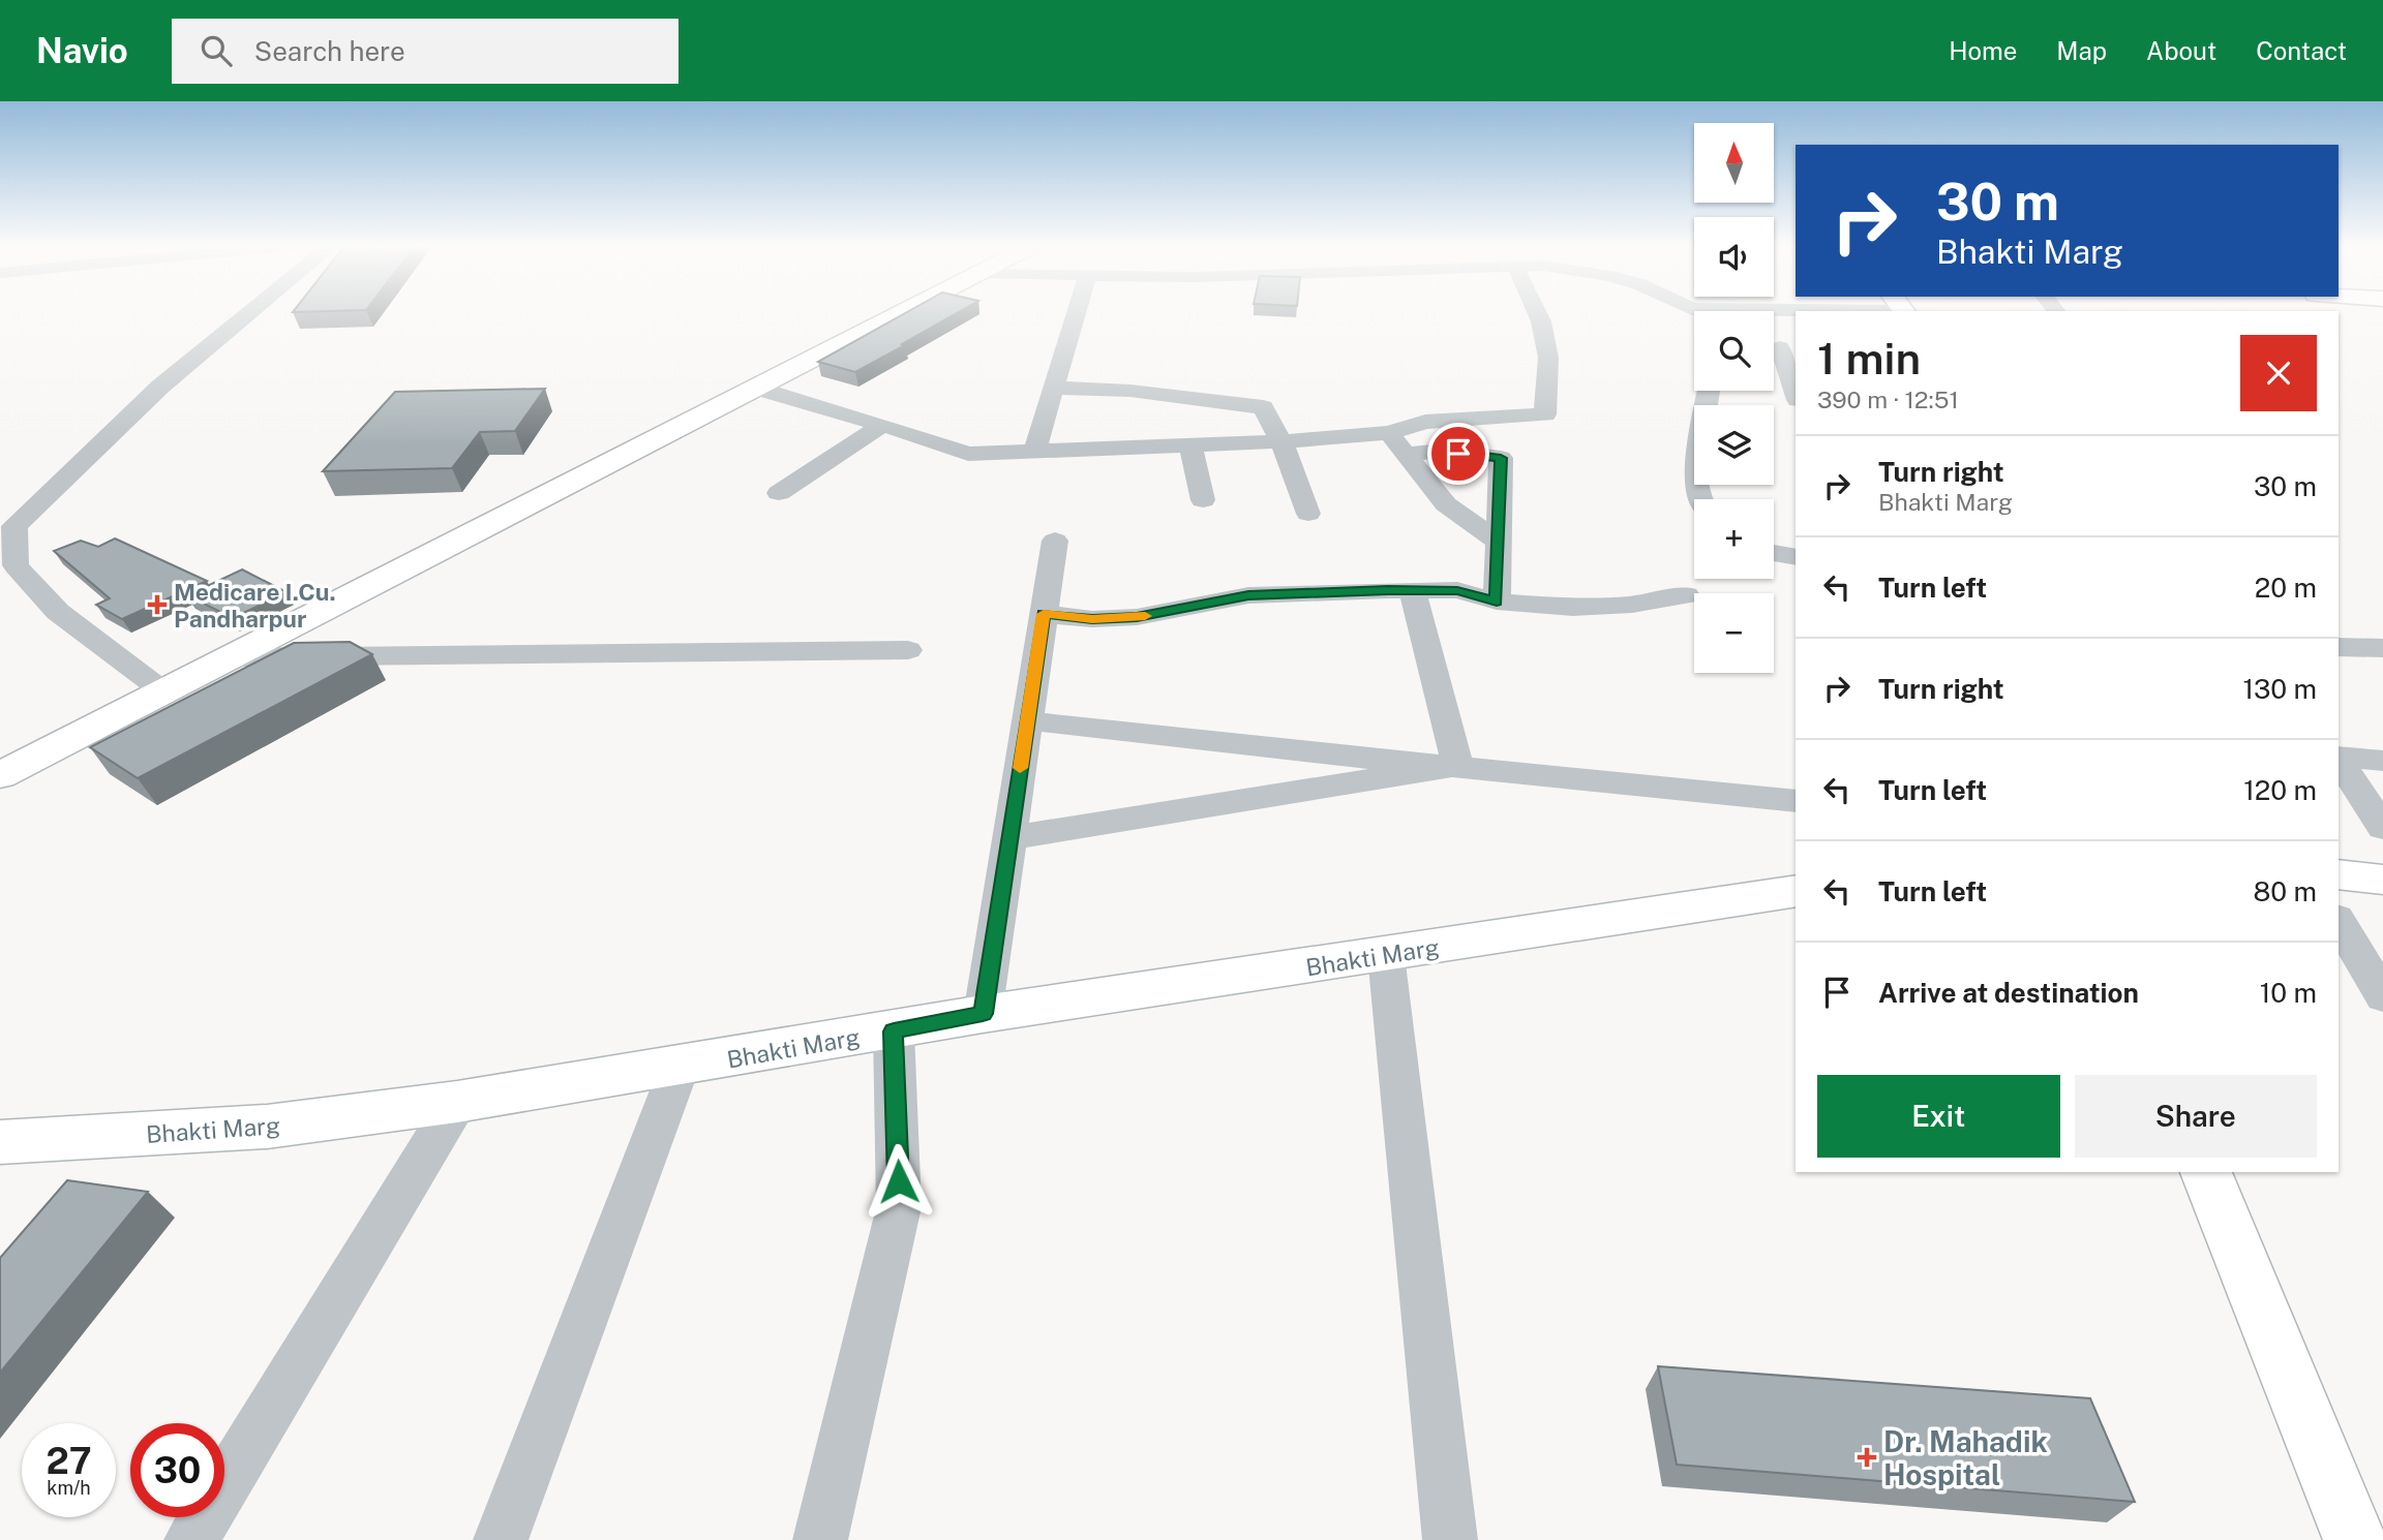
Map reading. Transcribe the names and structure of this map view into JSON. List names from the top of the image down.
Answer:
{
  "streets": {
    "main road": ["Bhakti Marg"]
  },
  "places": {
    "health": ["Medicare I.Cu. Pandharpur", "Dr. Mahadik Hospital"]
  },
  "north": "top",
  "page": {
    "header": "Navio",
    "search": "Search here",
    "nav": [
      "Home",
      "Map",
      "About",
      "Contact"
    ],
    "map_buttons": ["+", "−"],
    "turn": ["30 m", "Bhakti Marg"],
    "heading": ["1 min", "390 m · 12:51"],
    "list": [
      {
        "name": "Turn right",
        "note": "Bhakti Marg",
        "value": "30 m"
      },
      {
        "name": "Turn left",
        "value": "20 m"
      },
      {
        "name": "Turn right",
        "value": "130 m"
      },
      {
        "name": "Turn left",
        "value": "120 m"
      },
      {
        "name": "Turn left",
        "value": "80 m"
      },
      {
        "name": "Arrive at destination",
        "value": "10 m"
      }
    ],
    "buttons": ["Exit", "Share"],
    "speed": "27 km/h",
    "limit": "30"
  }
}
